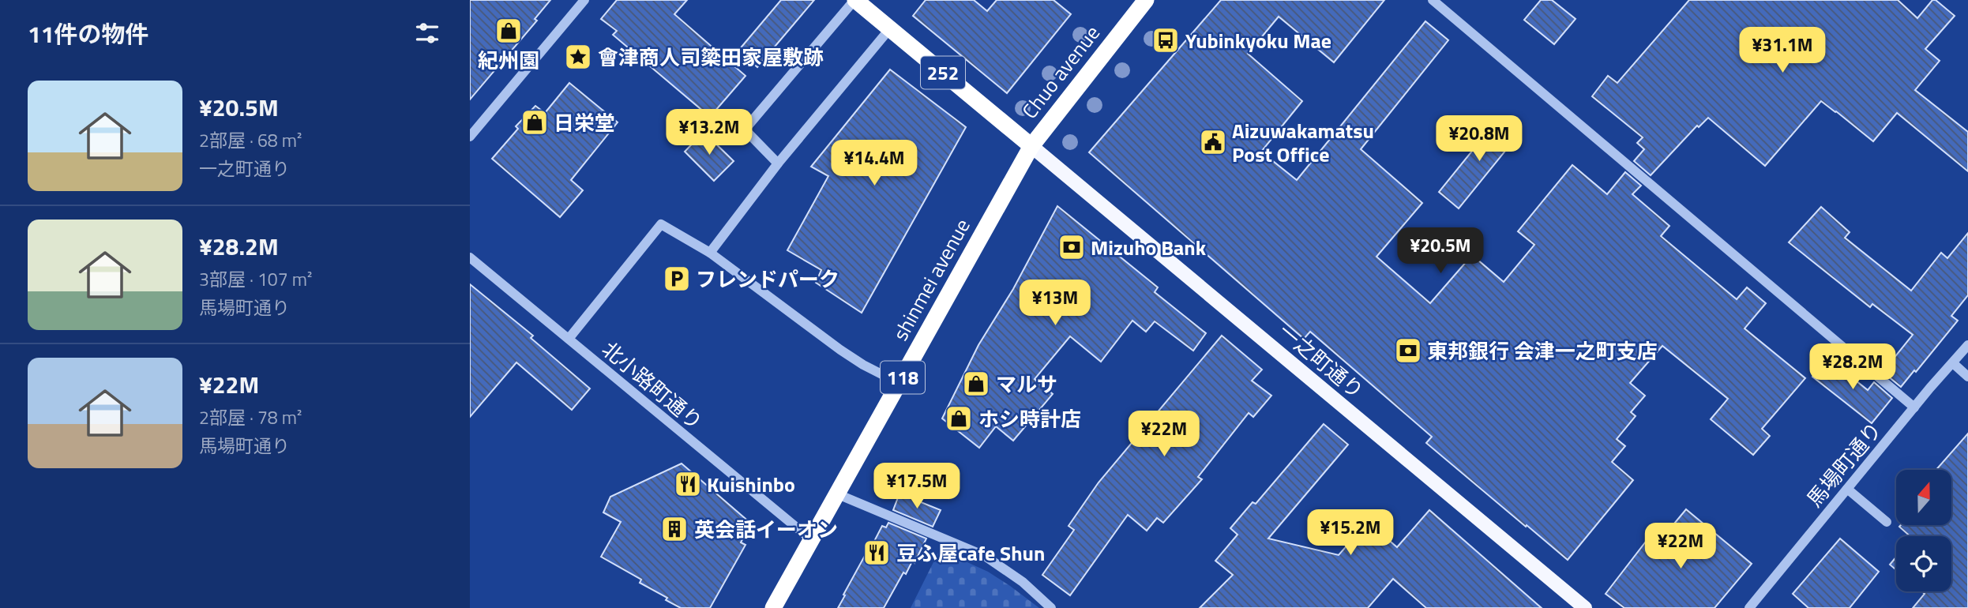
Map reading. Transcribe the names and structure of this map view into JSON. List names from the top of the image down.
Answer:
{
  "streets": {
    "highway": [
      "Chuo avenue",
      "252",
      "shinmei avenue",
      "118"
    ],
    "main road": ["一之町通り"],
    "street": ["北小路町通り", "馬場町通り"]
  },
  "crossings": [
    ["Chuo avenue", "252"],
    ["Chuo avenue", "shinmei avenue"],
    ["Chuo avenue", "一之町通り"],
    ["252", "shinmei avenue"],
    ["252", "一之町通り"],
    ["shinmei avenue", "一之町通り"],
    ["shinmei avenue", "北小路町通り"]
  ],
  "places": {
    "shop": [
      "紀州園",
      "日栄堂",
      "マルサ",
      "ホシ時計店"
    ],
    "bus stop": ["Yubinkyoku Mae"],
    "place": ["會津商人司簗田家屋敷跡"],
    "public building": ["Aizuwakamatsu Post Office"],
    "bank": ["Mizuho Bank", "東邦銀行 会津一之町支店"],
    "parking": ["フレンドパーク"],
    "restaurant": ["Kuishinbo", "豆ふ屋cafe Shun"],
    "building": ["英会話イーオン"]
  },
  "north": "top",
  "page": {
    "heading": "11件の物件",
    "price": [
      "¥31.1M",
      "¥13.2M",
      "¥20.8M",
      "¥14.4M",
      "¥20.5M",
      "¥13M",
      "¥28.2M",
      "¥22M",
      "¥17.5M",
      "¥15.2M",
      "¥22M"
    ],
    "list": [
      {
        "name": "¥20.5M",
        "note": "2部屋 · 68 m² · 一之町通り"
      },
      {
        "name": "¥28.2M",
        "note": "3部屋 · 107 m² · 馬場町通り"
      },
      {
        "name": "¥22M",
        "note": "2部屋 · 78 m² · 馬場町通り"
      }
    ]
  }
}
